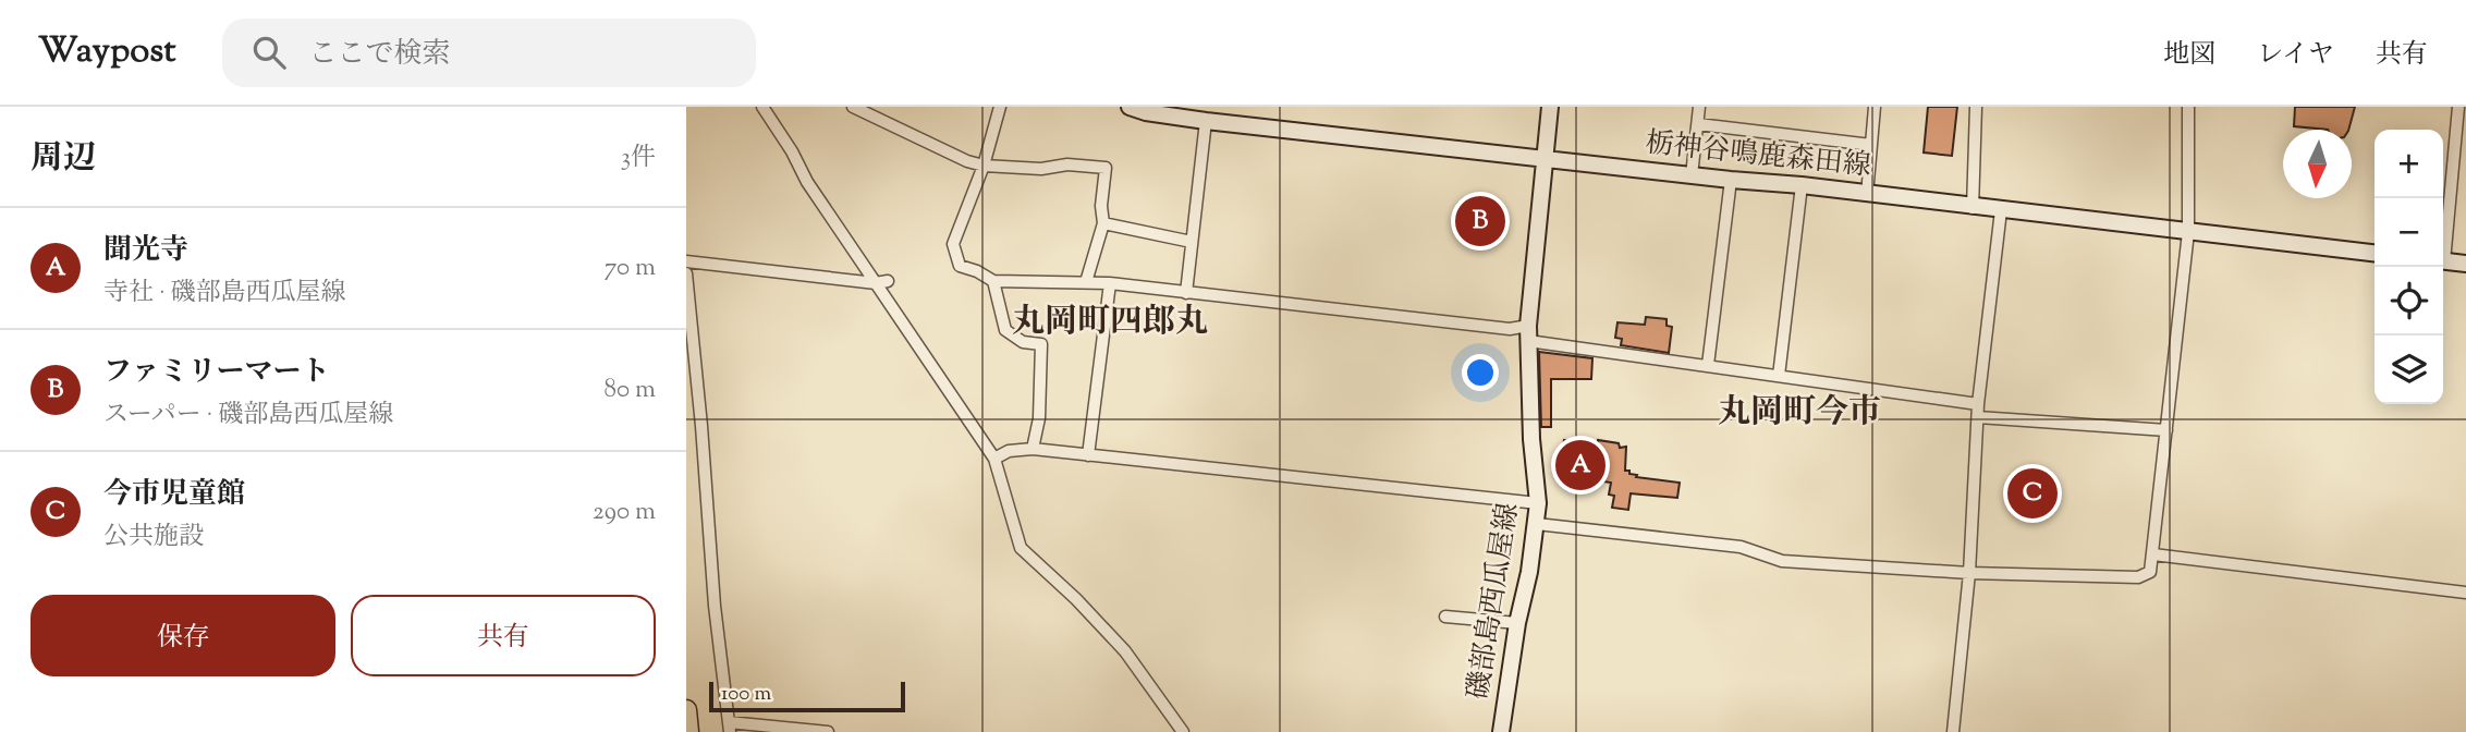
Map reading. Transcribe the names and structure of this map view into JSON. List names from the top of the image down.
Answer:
{
  "streets": {
    "main road": ["栃神谷鳴鹿森田線", "磯部島西瓜屋線"]
  },
  "crossings": [
    ["栃神谷鳴鹿森田線", "磯部島西瓜屋線"]
  ],
  "districts": ["丸岡町四郎丸", "丸岡町今市"],
  "scale_bar": "100 m",
  "north": "bottom",
  "page": {
    "header": "Waypost",
    "search": "ここで検索",
    "nav": ["地図", "レイヤ", "共有"],
    "heading": ["周辺", "3件"],
    "map_buttons": ["+", "−"],
    "pins": ["B", "A", "C"],
    "list": [
      {
        "mark": "A",
        "name": "聞光寺",
        "note": "寺社 · 磯部島西瓜屋線",
        "value": "70 m"
      },
      {
        "mark": "B",
        "name": "ファミリーマート",
        "note": "スーパー · 磯部島西瓜屋線",
        "value": "80 m"
      },
      {
        "mark": "C",
        "name": "今市児童館",
        "note": "公共施設",
        "value": "290 m"
      }
    ],
    "buttons": ["保存", "共有"],
    "scale": "100 m"
  }
}
